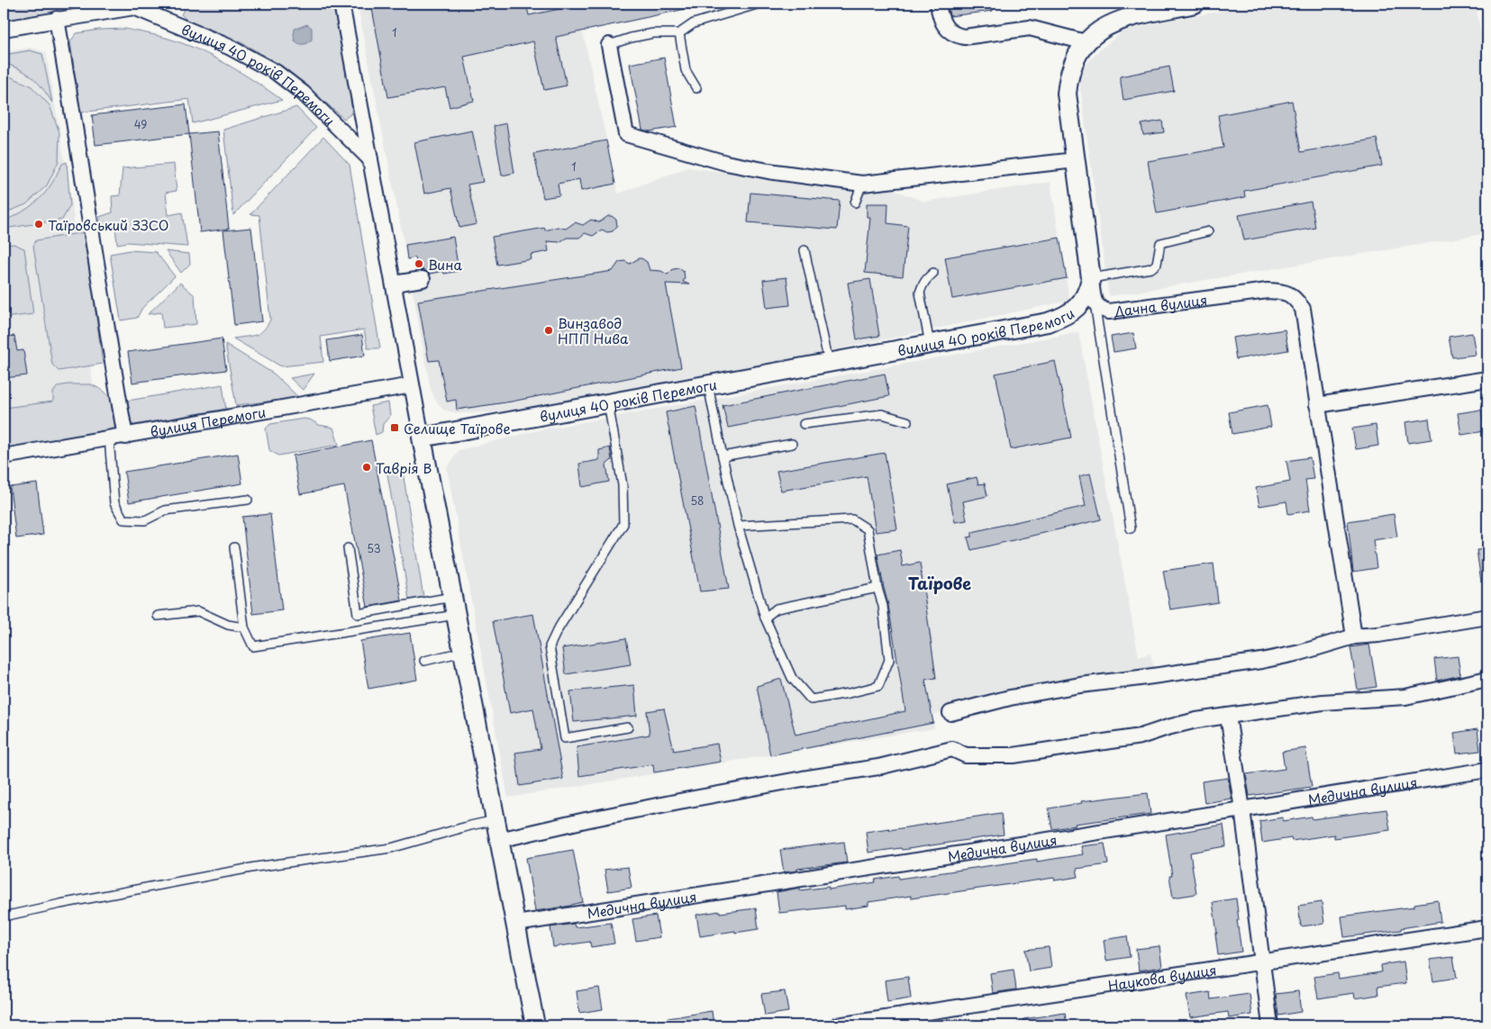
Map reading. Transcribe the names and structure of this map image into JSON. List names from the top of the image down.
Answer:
{
  "streets": {
    "street": [
      "вулиця 40 років Перемоги",
      "Дачна вулиця",
      "вулиця Перемоги",
      "Медична вулиця",
      "Наукова вулиця"
    ]
  },
  "crossings": [
    ["вулиця 40 років Перемоги", "Дачна вулиця"]
  ],
  "districts": ["Таїрове"],
  "places": {
    "other": [
      "Таїровський ЗЗСО",
      "Вина",
      "Винзавод НПП Нива",
      "Таврія В"
    ],
    "transit": ["Селище Таїрове"]
  },
  "house_numbers": [
    "1",
    "49",
    "1",
    "58",
    "53"
  ]
}
